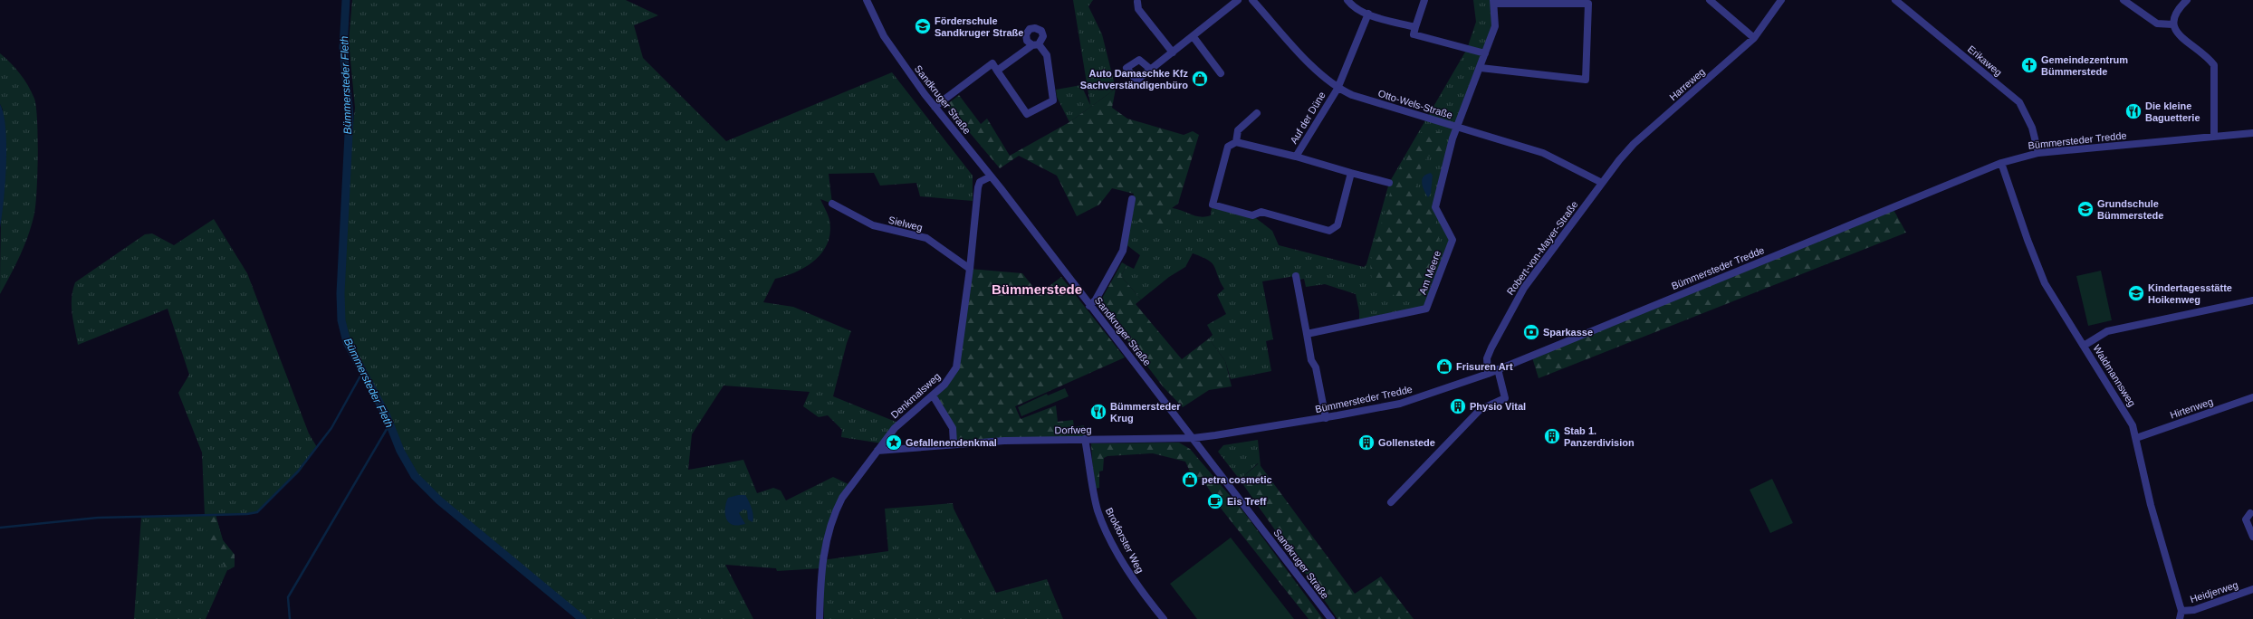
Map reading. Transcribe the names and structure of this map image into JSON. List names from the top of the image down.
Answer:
{
  "streets": {
    "street": [
      "Erikaweg",
      "Harreweg",
      "Sandkruger Straße",
      "Otto-Wels-Straße",
      "Auf der Düne",
      "Bümmersteder Tredde",
      "Sielweg",
      "Robert-von-Mayer-Straße",
      "Am Meere",
      "Waldmannsweg",
      "Denkmalsweg",
      "Hirtenweg",
      "Dorfweg",
      "Brokforster Weg",
      "Heidjerweg"
    ]
  },
  "crossings": [
    ["Erikaweg", "Bümmersteder Tredde"],
    ["Harreweg", "Robert-von-Mayer-Straße"],
    ["Sandkruger Straße", "Bümmersteder Tredde"],
    ["Sandkruger Straße", "Denkmalsweg"],
    ["Sandkruger Straße", "Dorfweg"],
    ["Otto-Wels-Straße", "Auf der Düne"],
    ["Otto-Wels-Straße", "Robert-von-Mayer-Straße"],
    ["Otto-Wels-Straße", "Am Meere"],
    ["Bümmersteder Tredde", "Robert-von-Mayer-Straße"],
    ["Bümmersteder Tredde", "Waldmannsweg"],
    ["Bümmersteder Tredde", "Dorfweg"],
    ["Sielweg", "Denkmalsweg"],
    ["Waldmannsweg", "Hirtenweg"],
    ["Waldmannsweg", "Heidjerweg"],
    ["Denkmalsweg", "Dorfweg"],
    ["Dorfweg", "Brokforster Weg"]
  ],
  "districts": ["Bümmerstede"],
  "water": ["Bümmersteder Fleth"],
  "places": {
    "school or university": ["Förderschule Sandkruger Straße", "Grundschule Bümmerstede", "Kindertagesstätte Hoikenweg"],
    "church": ["Gemeindezentrum Bümmerstede"],
    "shop": ["Auto Damaschke Kfz Sachverständigenbüro", "Frisuren Art", "petra cosmetic"],
    "restaurant": ["Die kleine Baguetterie", "Bümmersteder Krug"],
    "bank": ["Sparkasse"],
    "building": ["Physio Vital", "Stab 1. Panzerdivision", "Gollenstede"],
    "place": ["Gefallenendenkmal"],
    "cafe": ["Eis Treff"]
  }
}
